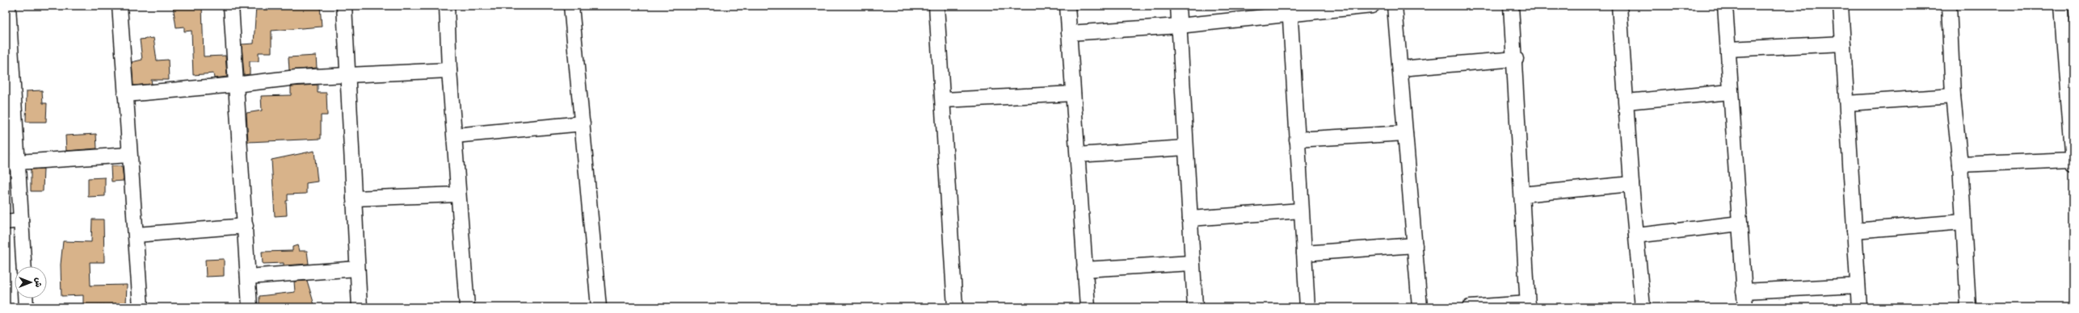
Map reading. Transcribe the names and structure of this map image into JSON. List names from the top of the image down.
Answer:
{
  "north": "right"
}
